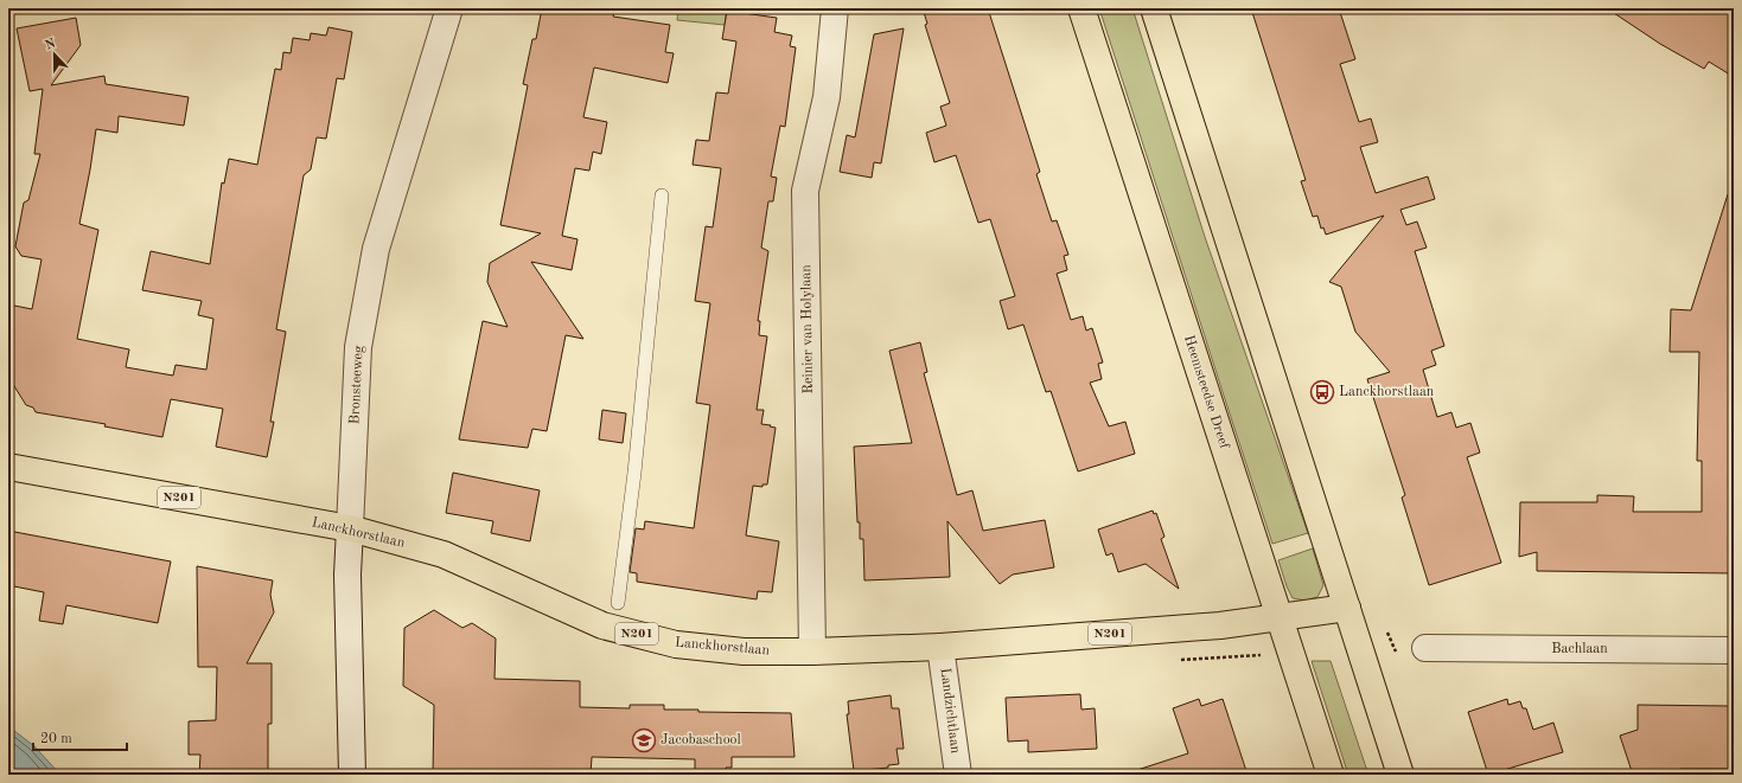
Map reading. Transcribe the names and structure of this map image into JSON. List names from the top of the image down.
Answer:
{
  "streets": {
    "main road": ["Heemsteedse Dreef", "N201", "Lanckhorstlaan"],
    "street": [
      "Reinier van Holylaan",
      "Bronsteeweg",
      "Bachlaan",
      "Landzichtlaan"
    ]
  },
  "crossings": [
    ["Reinier van Holylaan", "Lanckhorstlaan"],
    ["Bronsteeweg", "Lanckhorstlaan"],
    ["Heemsteedse Dreef", "Lanckhorstlaan"],
    ["Lanckhorstlaan", "Landzichtlaan"]
  ],
  "places": {
    "bus stop": ["Lanckhorstlaan"],
    "school or university": ["Jacobaschool"]
  },
  "scale_bar": "20 m",
  "north": "top"
}
